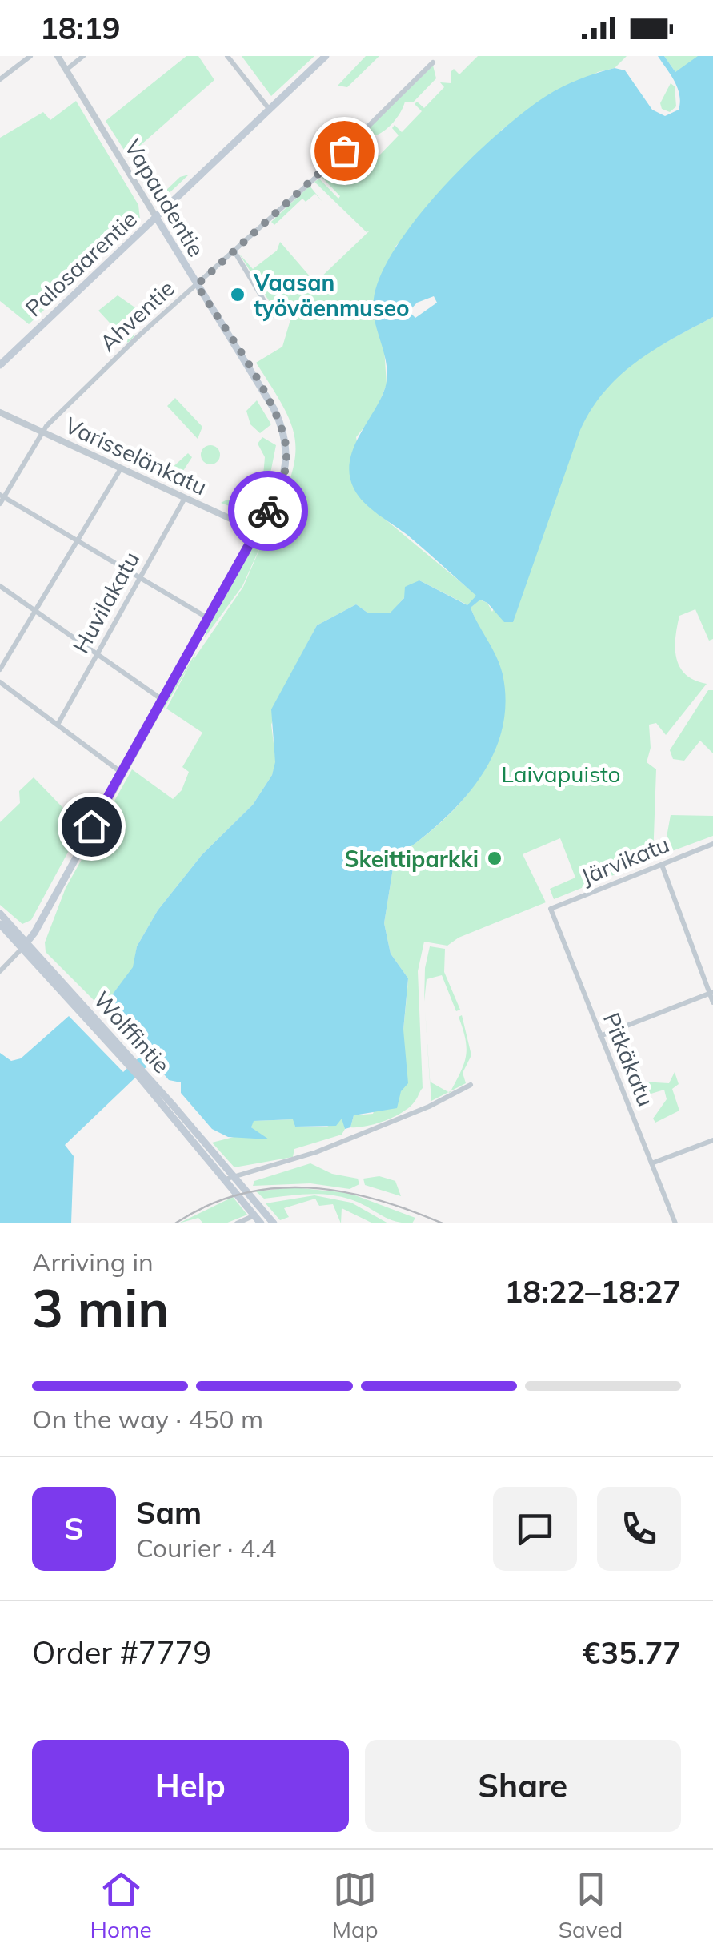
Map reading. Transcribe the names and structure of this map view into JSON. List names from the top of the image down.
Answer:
{
  "streets": {
    "main road": ["Vapaudentie", "Palosaarentie", "Wolffintie"],
    "street": [
      "Ahventie",
      "Varisselänkatu",
      "Huvilakatu",
      "Järvikatu",
      "Pitkäkatu"
    ]
  },
  "crossings": [
    ["Vapaudentie", "Palosaarentie"],
    ["Vapaudentie", "Ahventie"],
    ["Vapaudentie", "Varisselänkatu"],
    ["Vapaudentie", "Wolffintie"],
    ["Ahventie", "Varisselänkatu"],
    ["Varisselänkatu", "Huvilakatu"],
    ["Järvikatu", "Pitkäkatu"]
  ],
  "parks": ["Laivapuisto"],
  "places": ["Vaasan työväenmuseo", "Skeittiparkki"],
  "page": {
    "status": "18:19",
    "heading": ["3 min", "Arriving in", "18:22–18:27"],
    "panel": [
      "Sam",
      "Courier · 4.4",
      "Order #7779",
      "€35.77"
    ],
    "bar": "On the way · 450 m",
    "round": "S",
    "buttons": ["Help", "Share"],
    "tabs": ["Home", "Map", "Saved"]
  }
}
